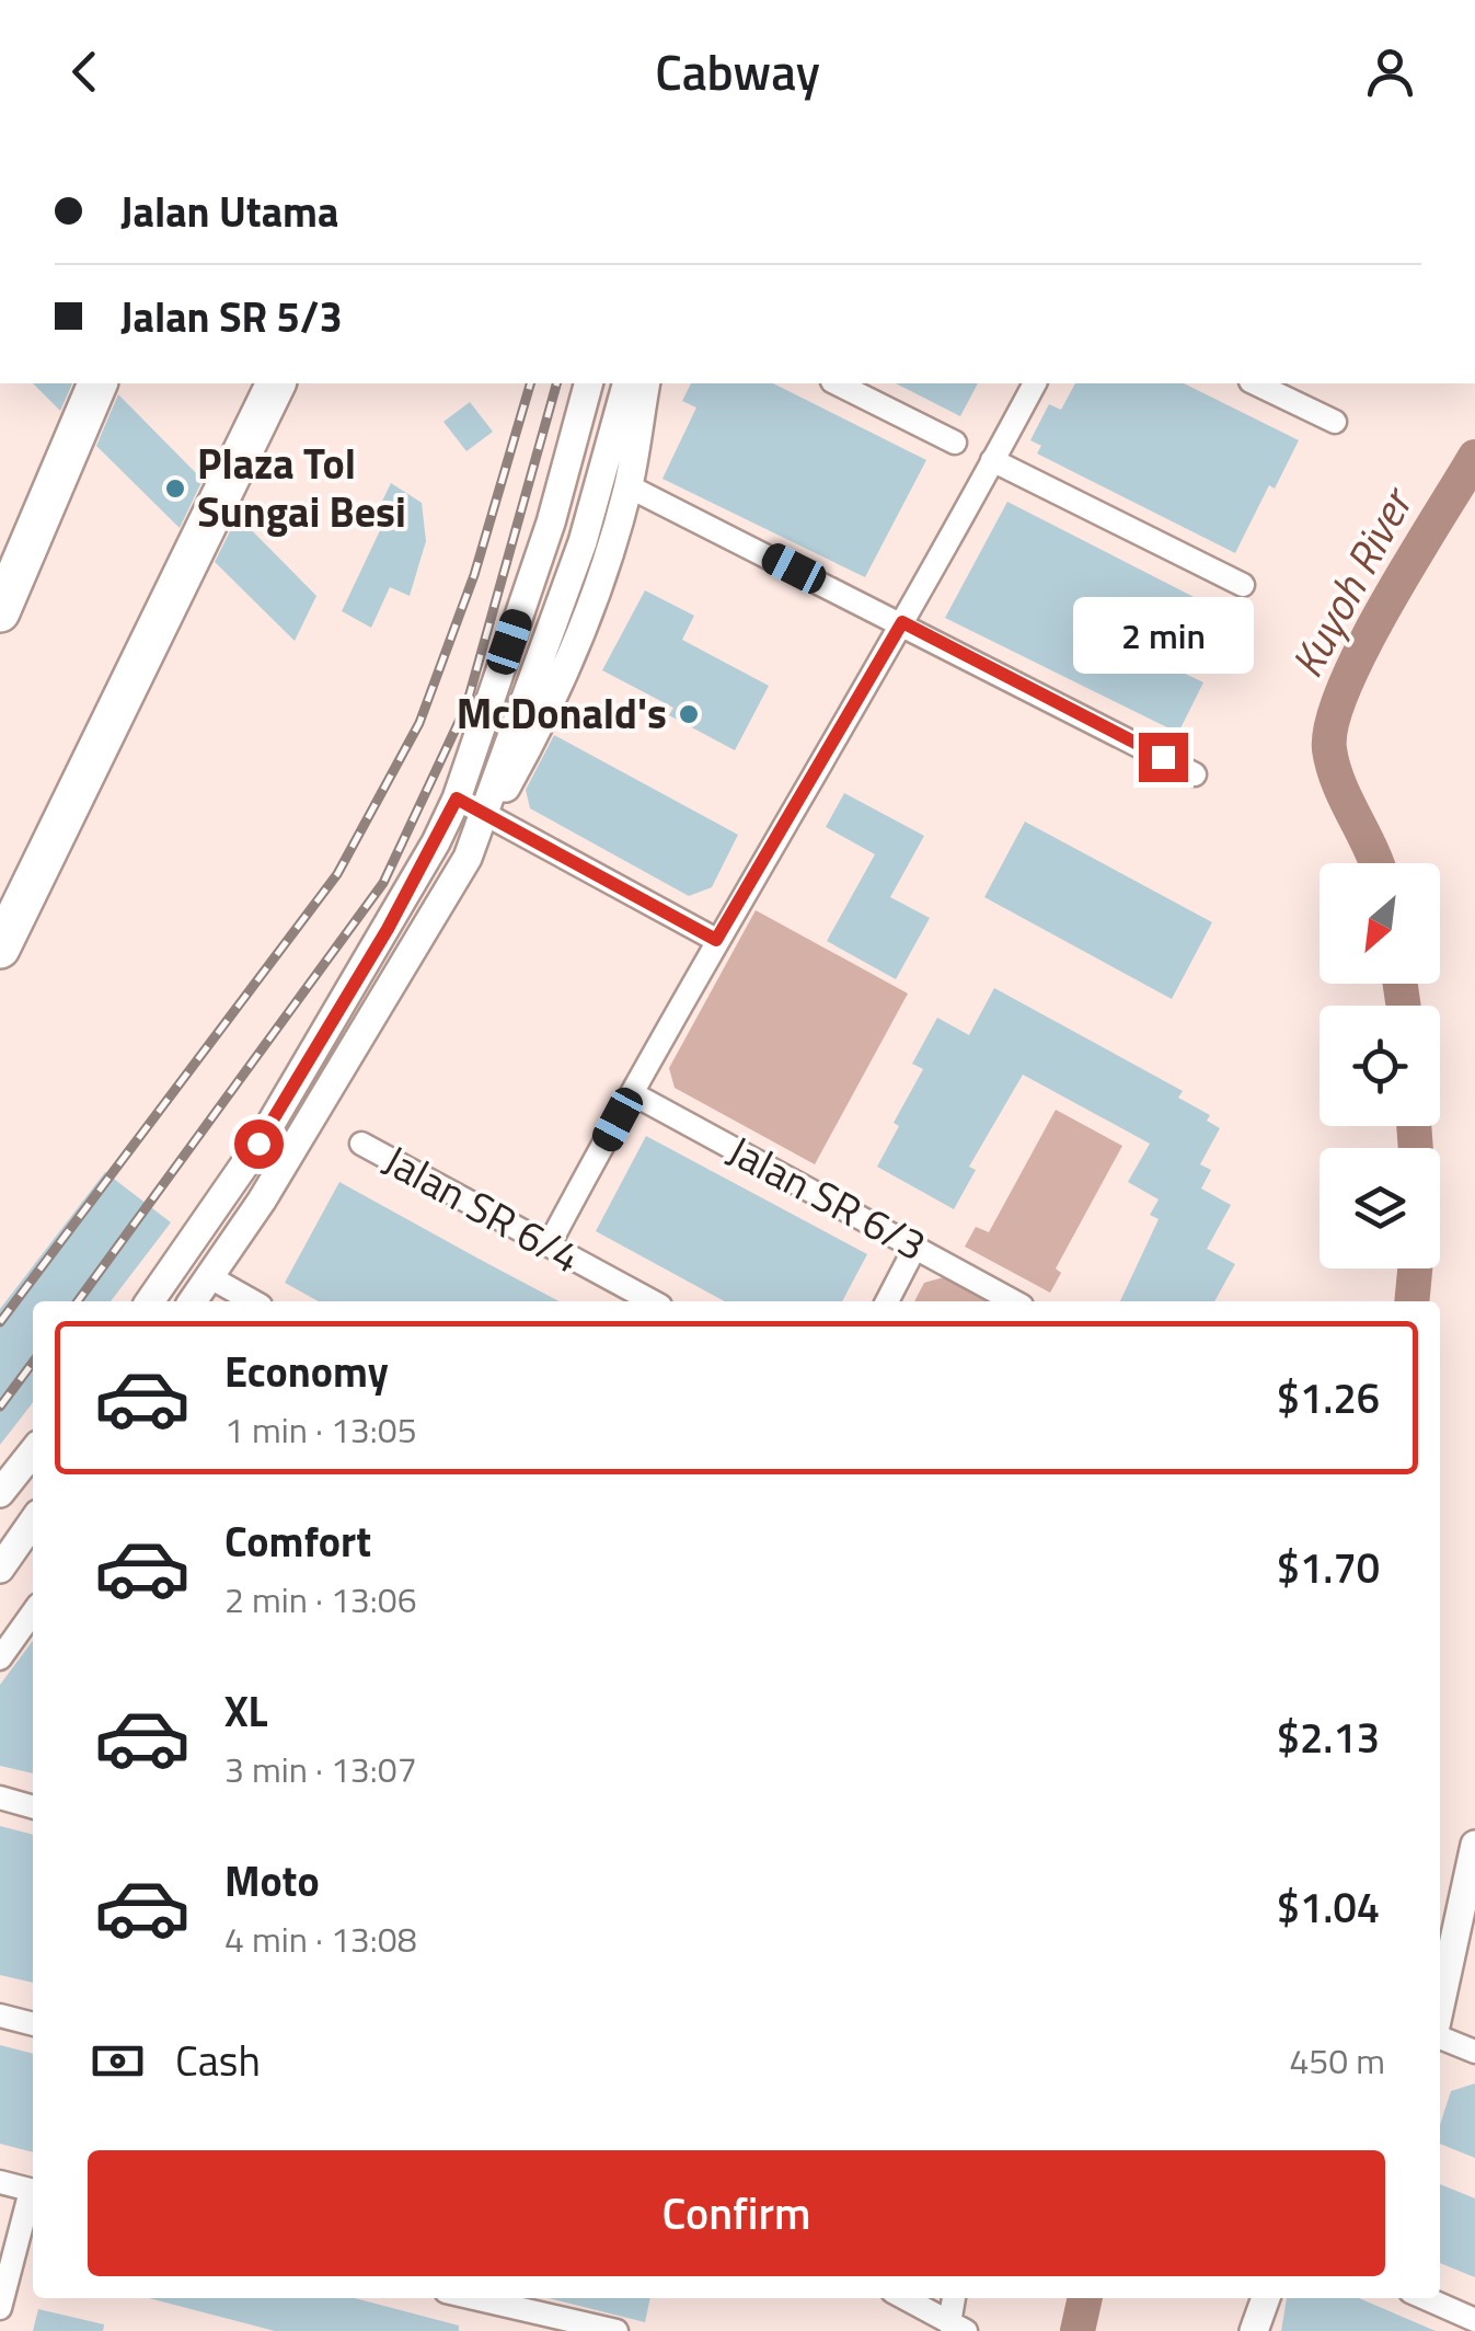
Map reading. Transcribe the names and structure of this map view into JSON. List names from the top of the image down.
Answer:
{
  "streets": {
    "street": ["Jalan SR 6/3", "Jalan SR 6/4"]
  },
  "water": ["Kuyoh River"],
  "places": ["Plaza Tol Sungai Besi", "McDonald's"],
  "north": "bottom left",
  "page": {
    "header": "Cabway",
    "banner": ["Jalan Utama", "Jalan SR 5/3"],
    "bubble": "2 min",
    "list": [
      {
        "name": "Economy",
        "note": "1 min · 13:05",
        "value": "$1.26"
      },
      {
        "name": "Comfort",
        "note": "2 min · 13:06",
        "value": "$1.70"
      },
      {
        "name": "XL",
        "note": "3 min · 13:07",
        "value": "$2.13"
      },
      {
        "name": "Moto",
        "note": "4 min · 13:08",
        "value": "$1.04"
      }
    ],
    "pay": ["Cash", "450 m"],
    "buttons": "Confirm"
  }
}
